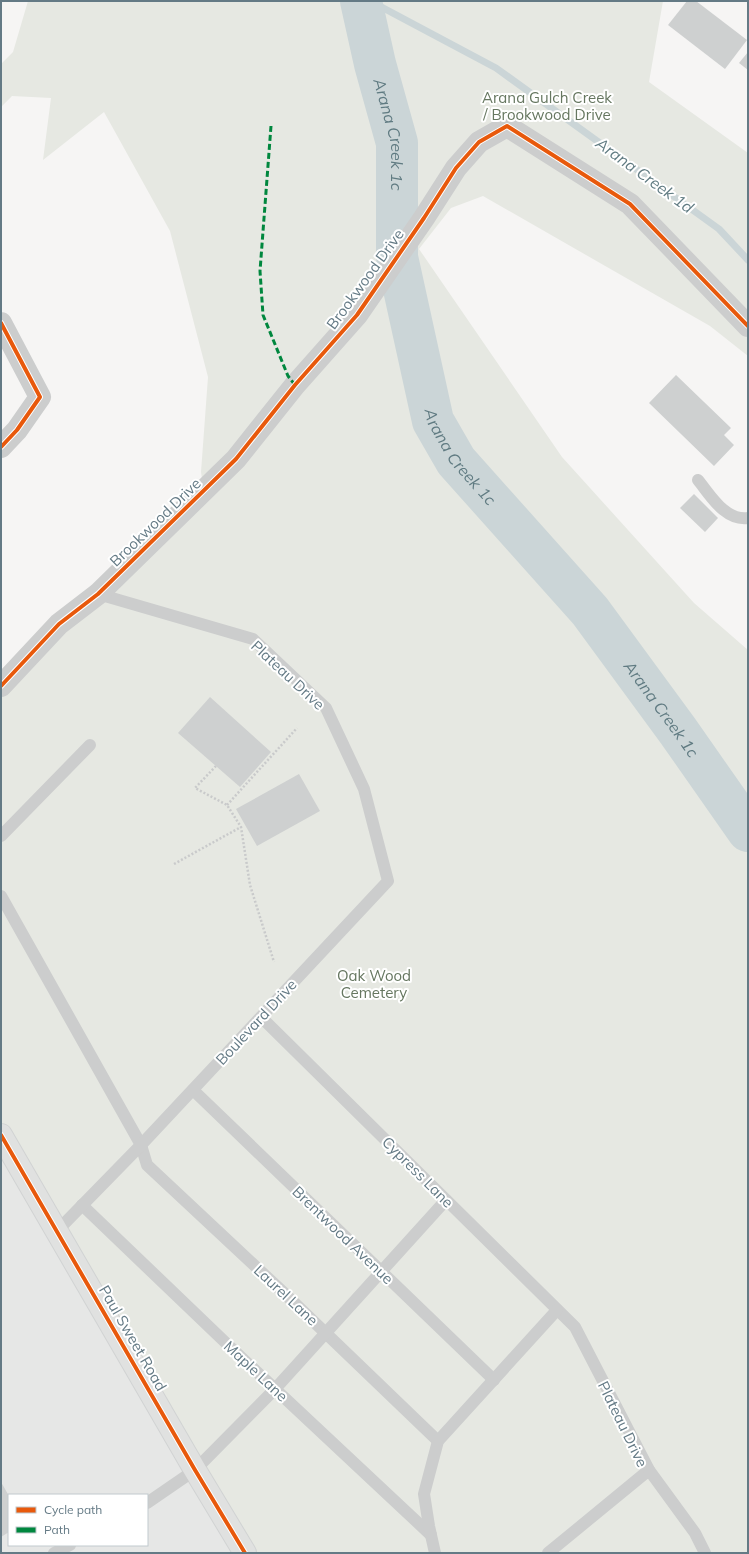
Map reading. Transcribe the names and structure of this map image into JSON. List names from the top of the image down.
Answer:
{
  "streets": {
    "street": ["Brookwood Drive", "Paul Sweet Road"],
    "lane": [
      "Plateau Drive",
      "Boulevard Drive",
      "Cypress Lane",
      "Brentwood Avenue",
      "Laurel Lane",
      "Maple Lane"
    ]
  },
  "crossings": [
    ["Brookwood Drive", "Plateau Drive"],
    ["Plateau Drive", "Boulevard Drive"],
    ["Plateau Drive", "Cypress Lane"],
    ["Boulevard Drive", "Cypress Lane"],
    ["Boulevard Drive", "Brentwood Avenue"],
    ["Boulevard Drive", "Laurel Lane"],
    ["Boulevard Drive", "Paul Sweet Road"],
    ["Boulevard Drive", "Maple Lane"]
  ],
  "water": ["Arana Creek 1c", "Arana Creek 1d"],
  "parks": ["Arana Gulch Creek / Brookwood Drive", "Oak Wood Cemetery"],
  "legend": ["Cycle path", "Path"]
}
